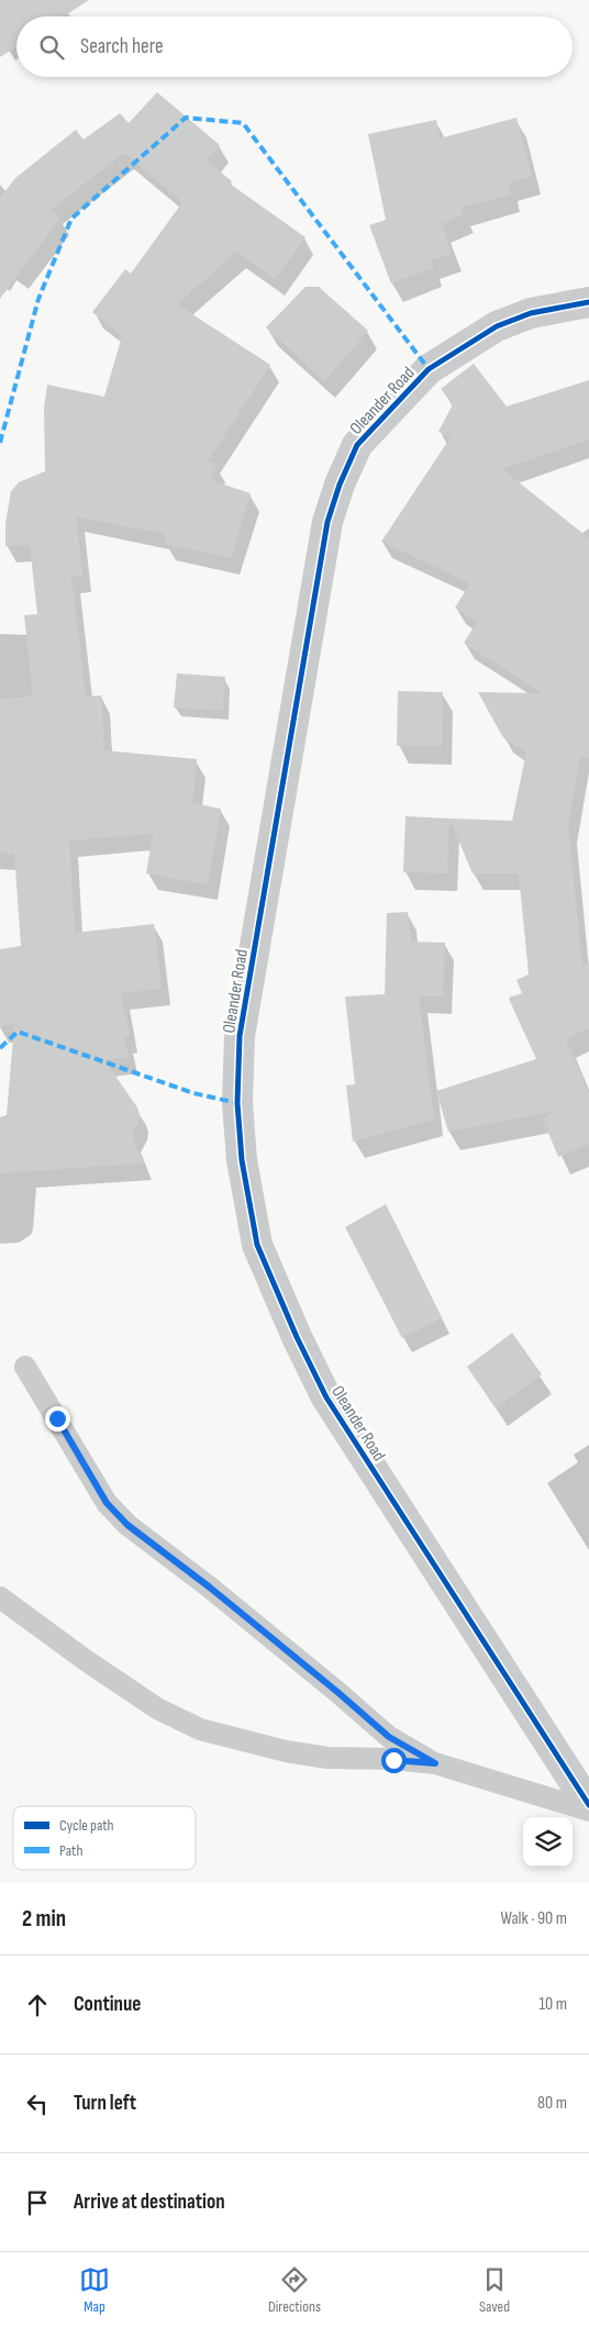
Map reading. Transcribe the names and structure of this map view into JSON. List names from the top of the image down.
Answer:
{
  "streets": {
    "street": ["Oleander Road"]
  },
  "legend": ["Cycle path", "Path"],
  "page": {
    "search": "Search here",
    "heading": ["2 min", "Walk · 90 m"],
    "list": [
      ["Continue", "10 m"],
      ["Turn left", "80 m"],
      "Arrive at destination"
    ],
    "nav": ["Map", "Directions", "Saved"]
  }
}
